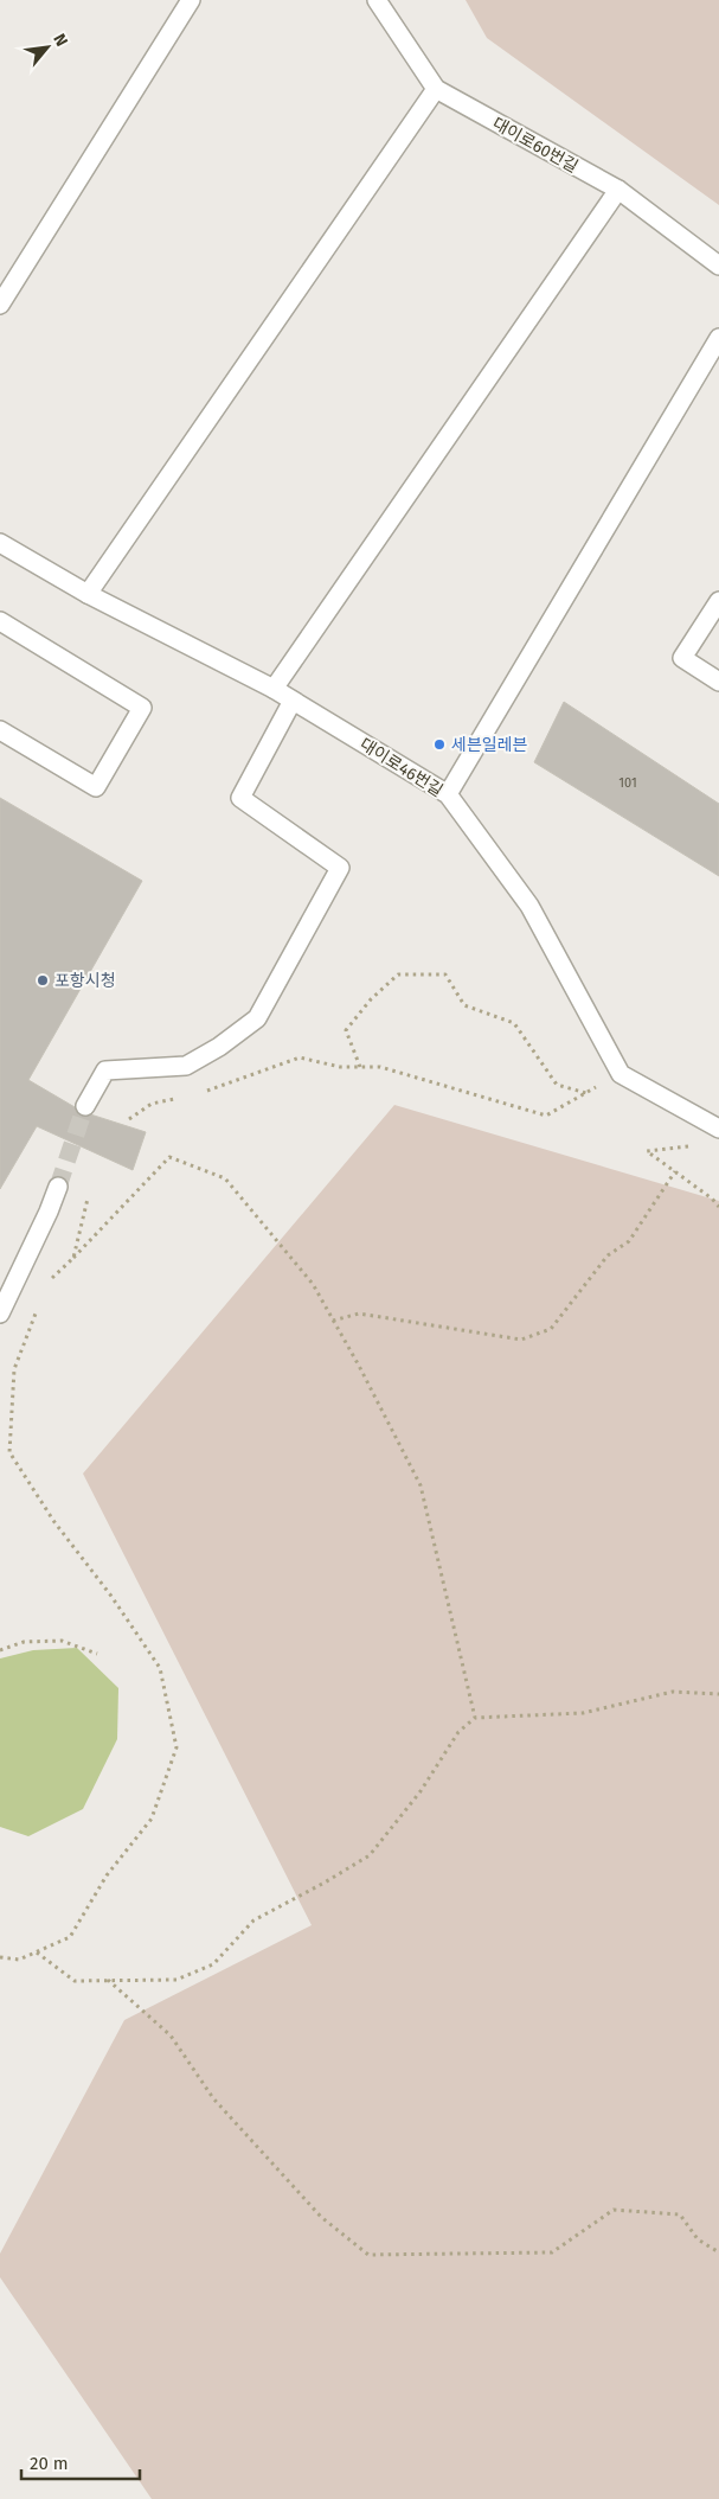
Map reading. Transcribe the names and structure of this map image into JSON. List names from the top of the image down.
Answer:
{
  "streets": {
    "street": ["대이로60번길", "대이로46번길"]
  },
  "places": ["세븐일레븐", "포항시청"],
  "house_numbers": ["101"],
  "scale_bar": "20 m",
  "north": "top right"
}
